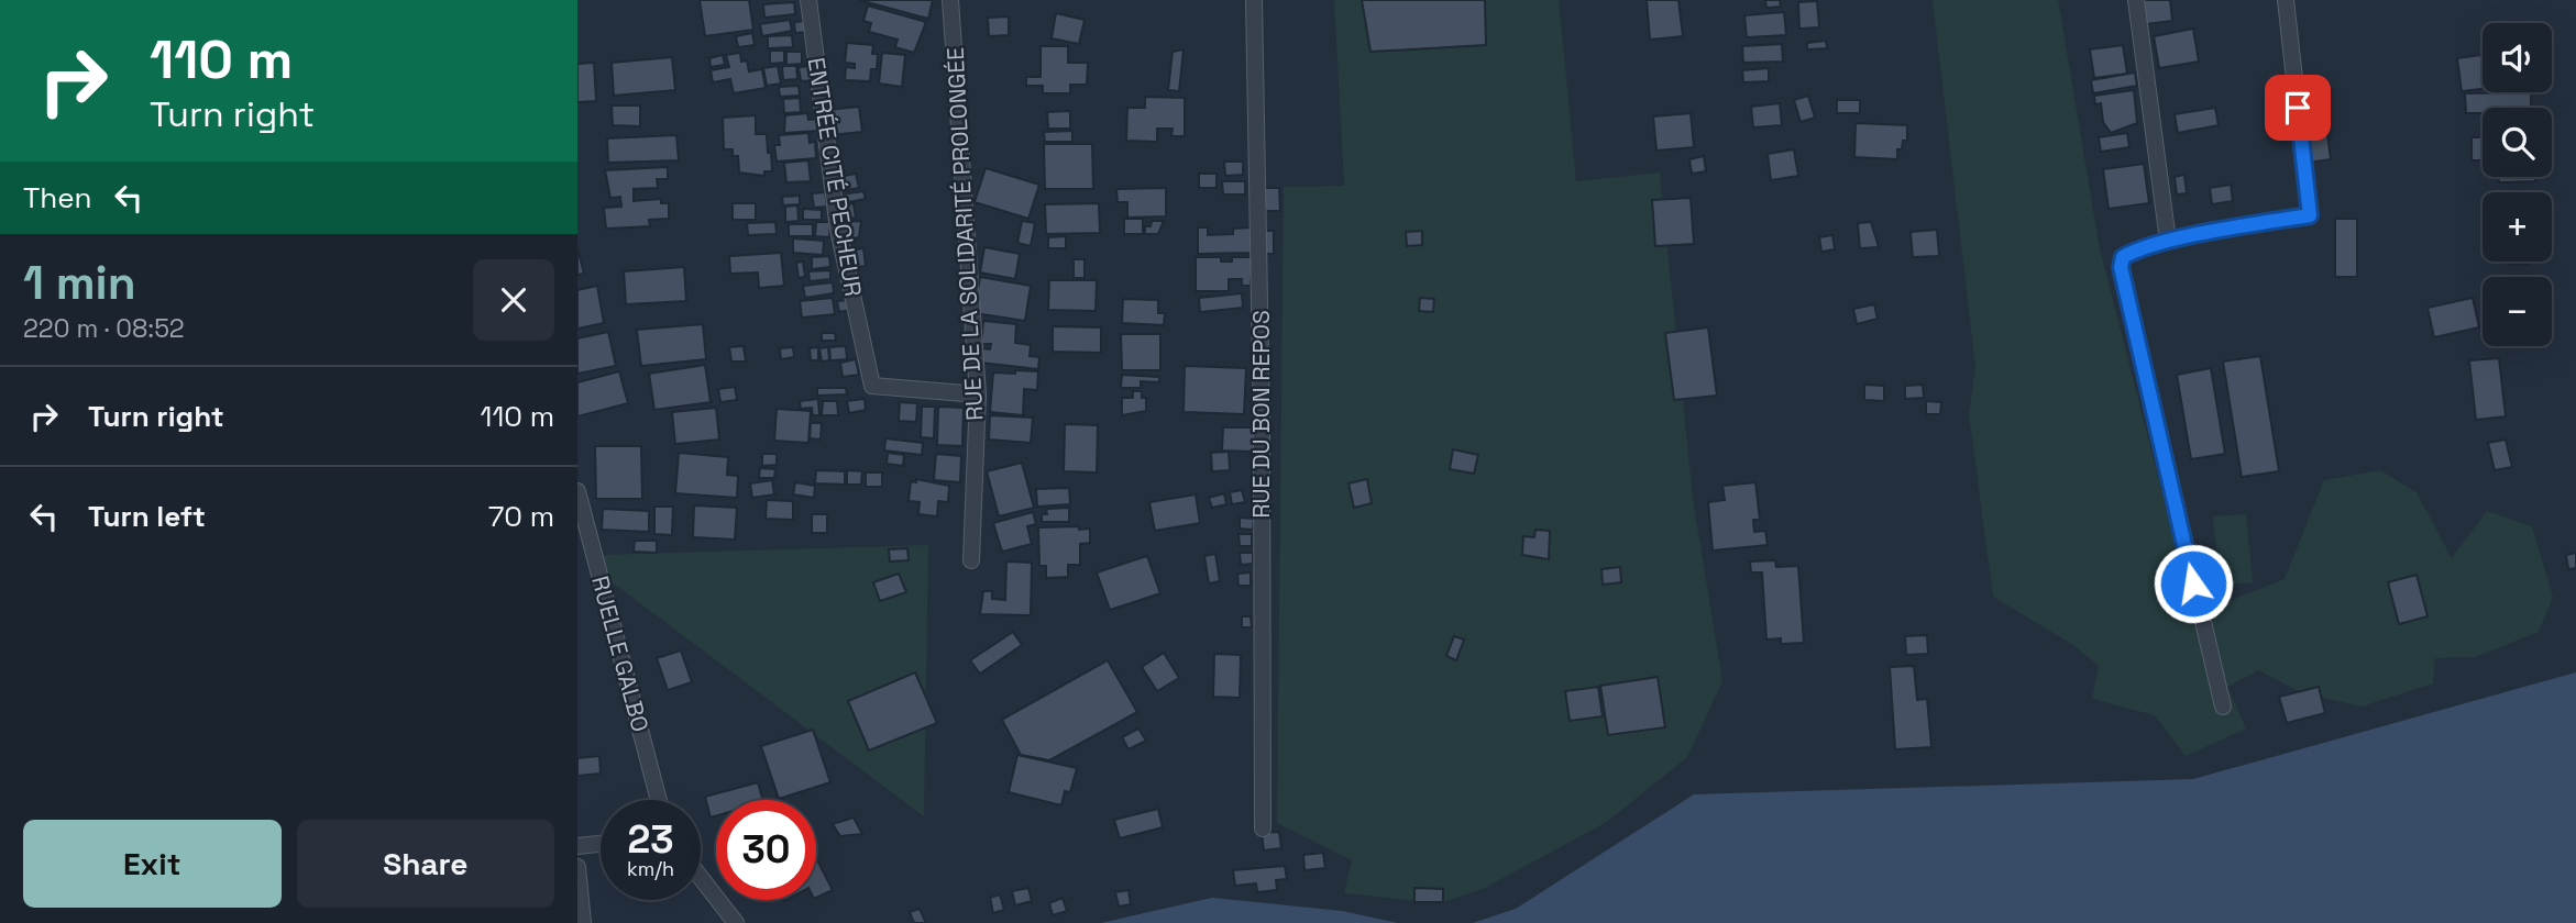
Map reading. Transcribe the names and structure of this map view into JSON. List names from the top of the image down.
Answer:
{
  "streets": {
    "street": [
      "ENTRÉE CITÉ PECHEUR",
      "RUE DE LA SOLIDARITÉ PROLONGÉE",
      "RUE DU BON REPOS",
      "RUELLE GALBO"
    ]
  },
  "crossings": [
    ["ENTRÉE CITÉ PECHEUR", "RUE DE LA SOLIDARITÉ PROLONGÉE"]
  ],
  "page": {
    "turn": ["110 m", "Turn right"],
    "map_buttons": ["+", "−"],
    "then": "Then",
    "heading": ["1 min", "220 m · 08:52"],
    "list": [
      {
        "name": "Turn right",
        "value": "110 m"
      },
      {
        "name": "Turn left",
        "value": "70 m"
      }
    ],
    "speed": "23 km/h",
    "limit": "30",
    "buttons": ["Exit", "Share"]
  }
}
